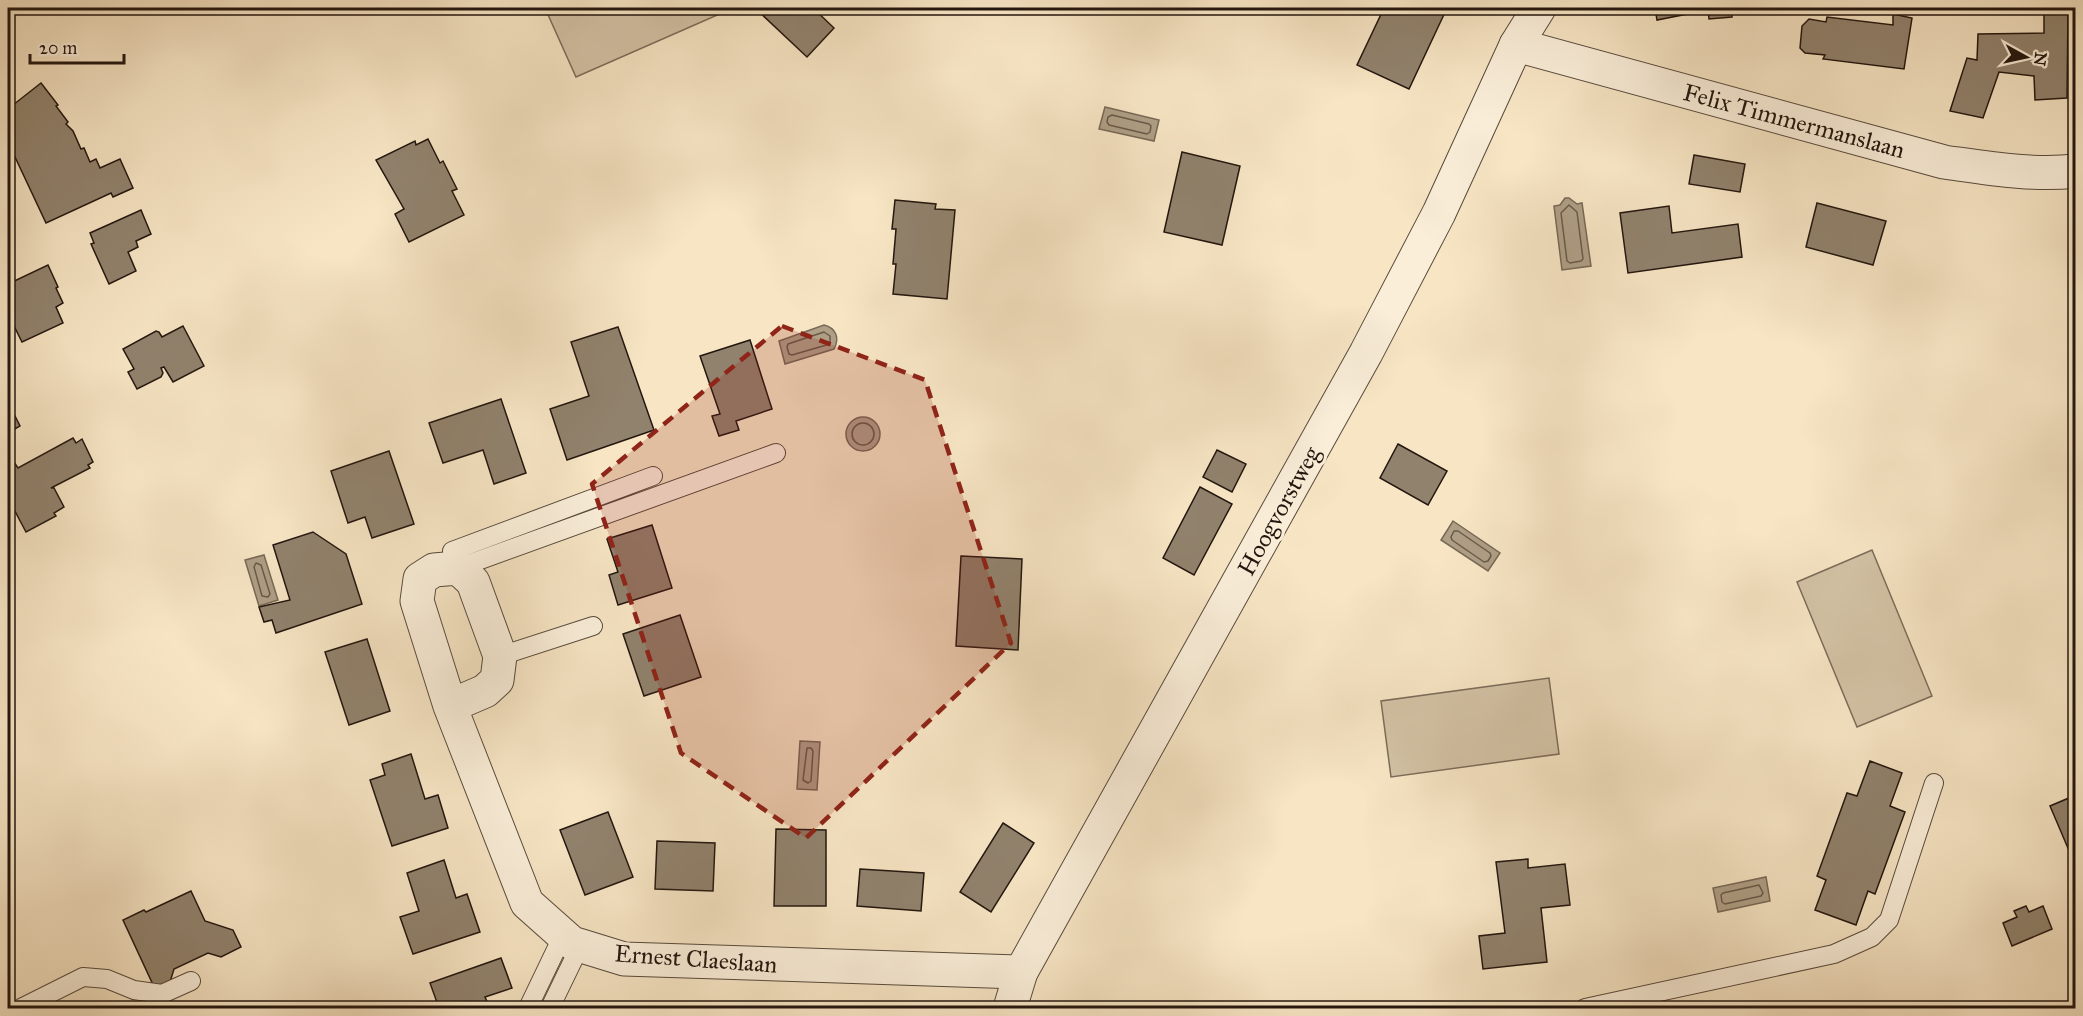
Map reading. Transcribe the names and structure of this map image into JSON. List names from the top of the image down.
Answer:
{
  "streets": {
    "street": ["Felix Timmermanslaan", "Hoogvorstweg", "Ernest Claeslaan"]
  },
  "crossings": [
    ["Felix Timmermanslaan", "Hoogvorstweg"],
    ["Hoogvorstweg", "Ernest Claeslaan"]
  ],
  "scale_bar": "20 m",
  "north": "right"
}
